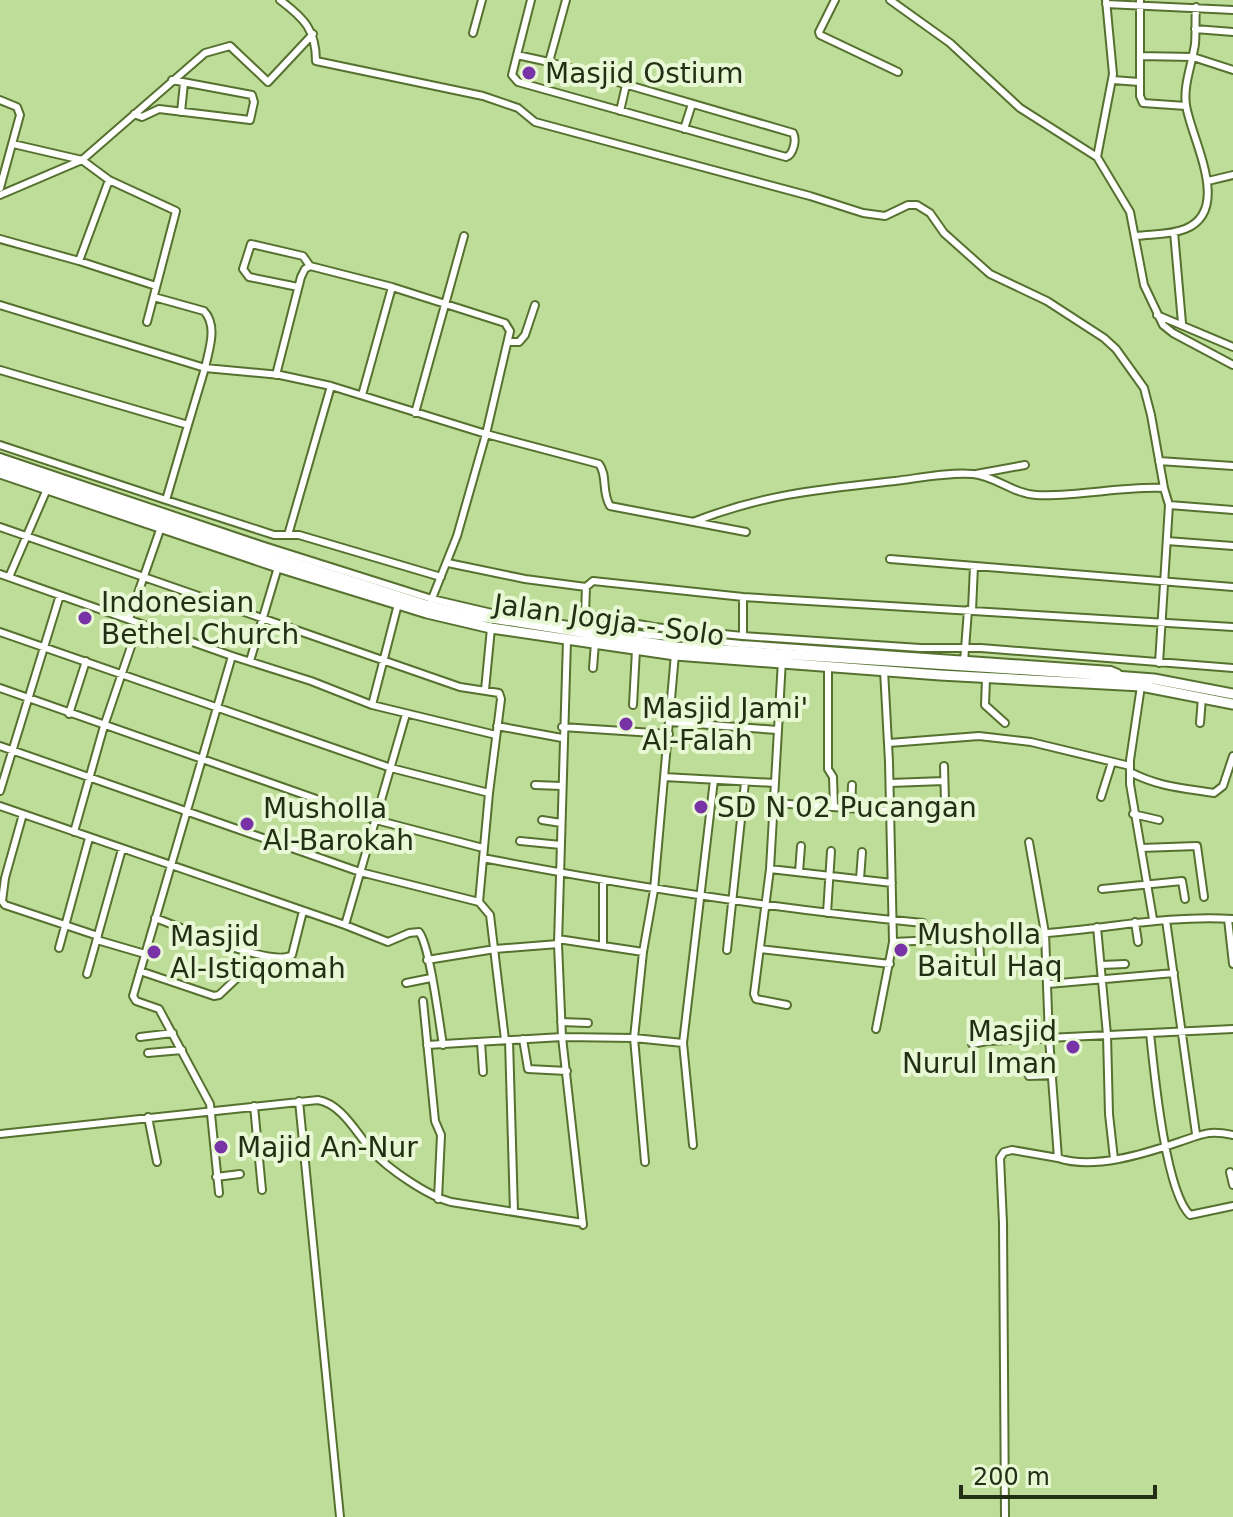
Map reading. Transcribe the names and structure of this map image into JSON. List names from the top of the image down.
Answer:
{
  "streets": {
    "highway": ["Jalan Jogja - Solo"]
  },
  "places": [
    "Masjid Ostium",
    "Indonesian Bethel Church",
    "Masjid Jami' Al-Falah",
    "SD N 02 Pucangan",
    "Musholla Al-Barokah",
    "Musholla Baitul Haq",
    "Masjid Al-Istiqomah",
    "Masjid Nurul Iman",
    "Majid An-Nur"
  ],
  "scale_bar": "200 m"
}
